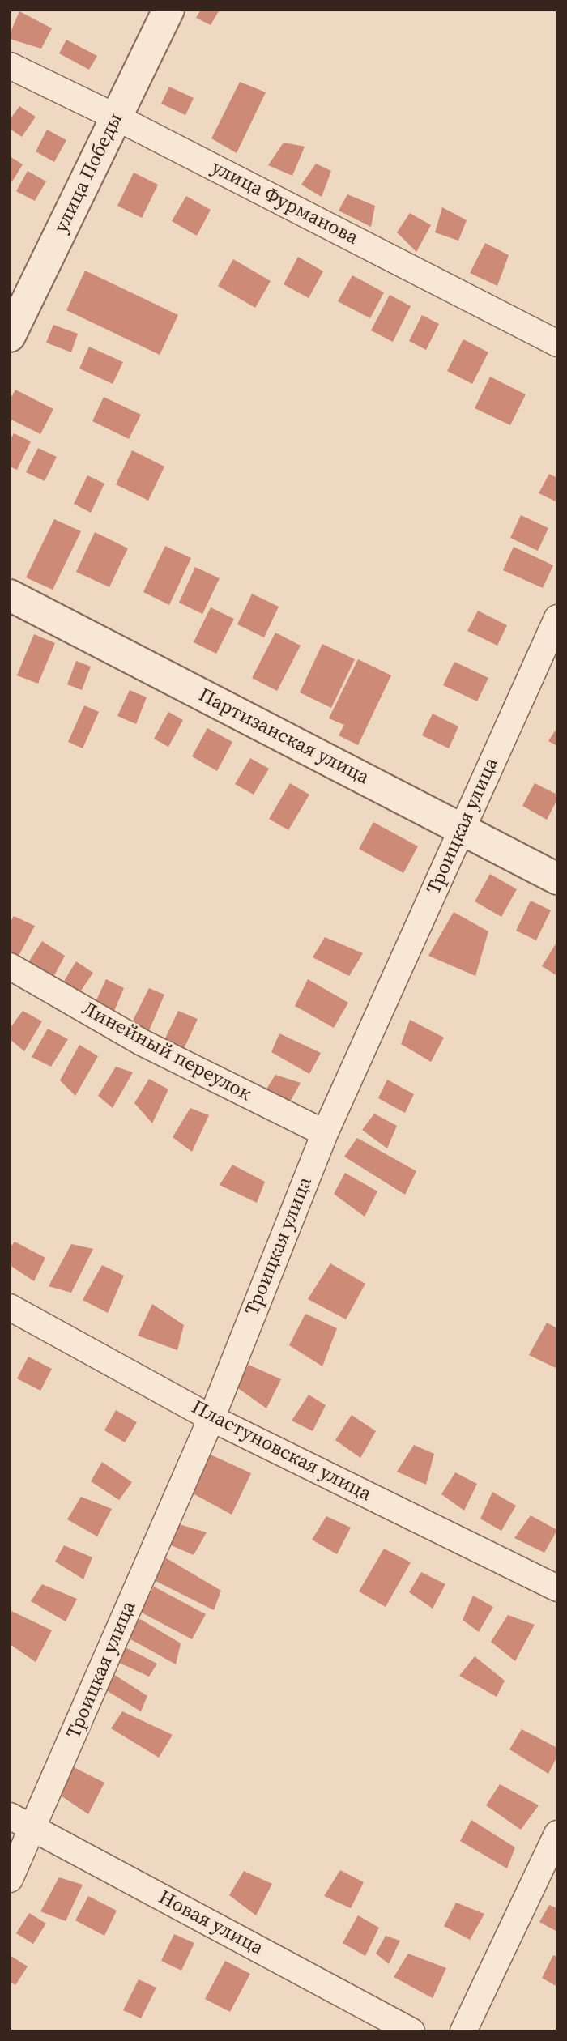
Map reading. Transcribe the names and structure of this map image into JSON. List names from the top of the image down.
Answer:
{
  "streets": {
    "street": [
      "улица Победы",
      "улица Фурманова",
      "Партизанская улица",
      "Троицкая улица",
      "Линейный переулок",
      "Пластуновская улица",
      "Новая улица"
    ]
  },
  "crossings": [
    ["улица Победы", "улица Фурманова"],
    ["Партизанская улица", "Троицкая улица"],
    ["Троицкая улица", "Линейный переулок"],
    ["Троицкая улица", "Пластуновская улица"],
    ["Троицкая улица", "Новая улица"]
  ]
}
